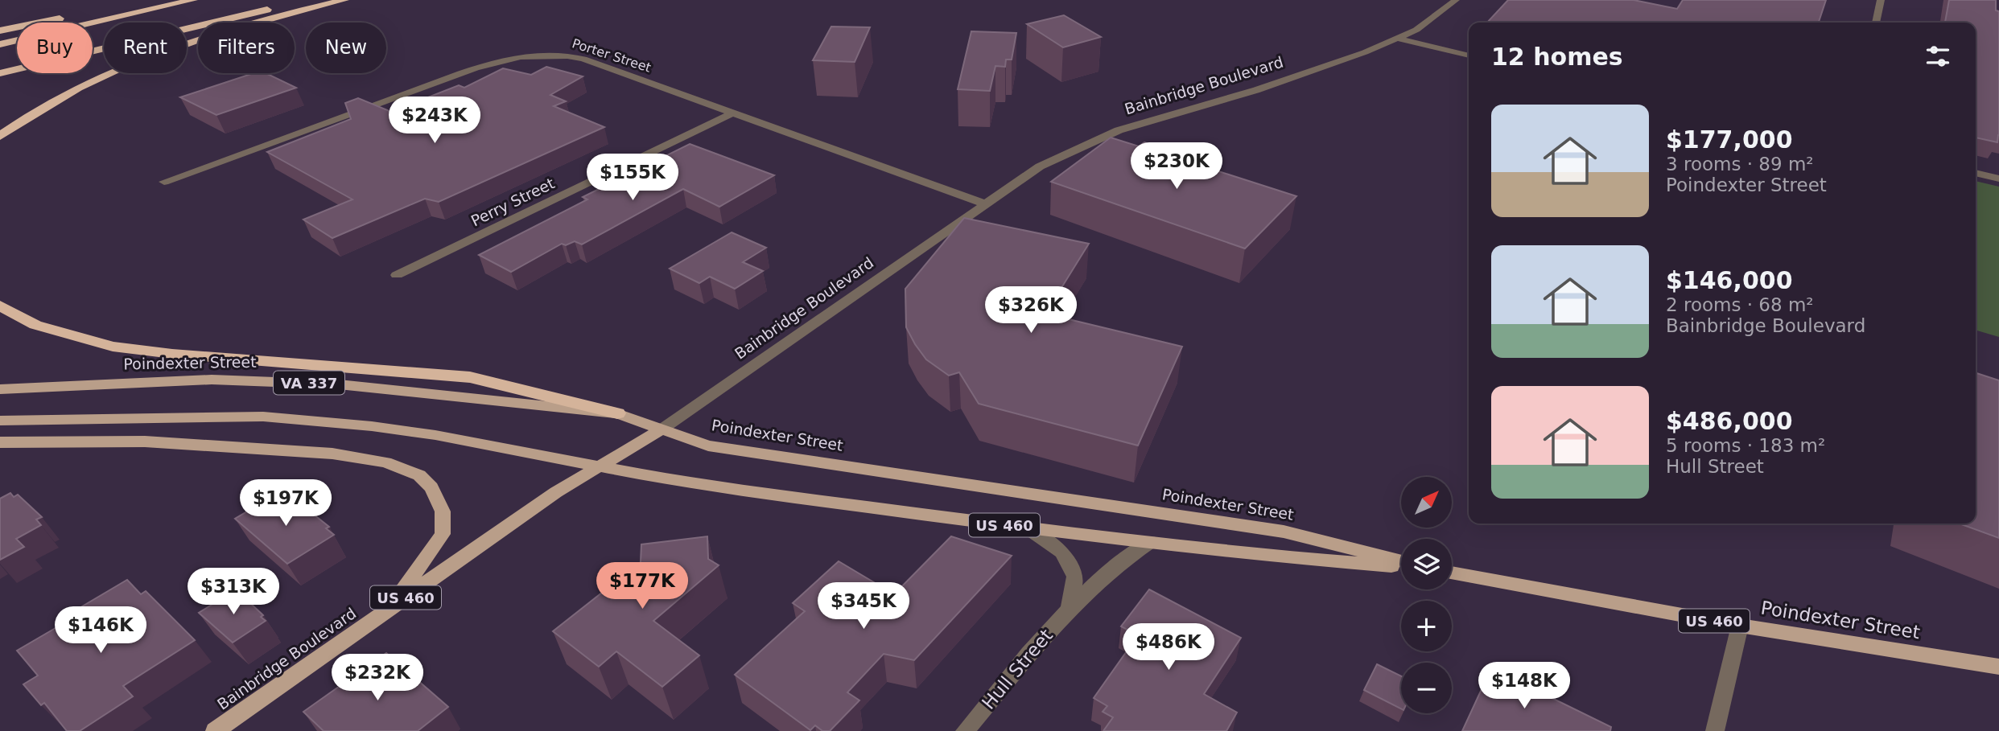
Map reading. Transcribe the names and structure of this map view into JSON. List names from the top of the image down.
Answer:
{
  "streets": {
    "main road": [
      "Bainbridge Boulevard",
      "Poindexter Street",
      "VA 337",
      "US 460"
    ],
    "street": ["Porter Street", "Perry Street", "Hull Street"]
  },
  "crossings": [
    ["Porter Street", "Bainbridge Boulevard"],
    ["Porter Street", "Perry Street"],
    ["Bainbridge Boulevard", "Poindexter Street"],
    ["Poindexter Street", "Hull Street"]
  ],
  "north": "top right",
  "page": {
    "chip": [
      "Buy",
      "Rent",
      "Filters",
      "New"
    ],
    "heading": "12 homes",
    "list": [
      {
        "name": "$177,000",
        "note": "3 rooms · 89 m² · Poindexter Street"
      },
      {
        "name": "$146,000",
        "note": "2 rooms · 68 m² · Bainbridge Boulevard"
      },
      {
        "name": "$486,000",
        "note": "5 rooms · 183 m² · Hull Street"
      }
    ],
    "price": [
      "$243K",
      "$230K",
      "$155K",
      "$326K",
      "$197K",
      "$177K",
      "$313K",
      "$345K",
      "$146K",
      "$486K",
      "$232K",
      "$148K"
    ],
    "map_buttons": ["+", "−"]
  }
}
